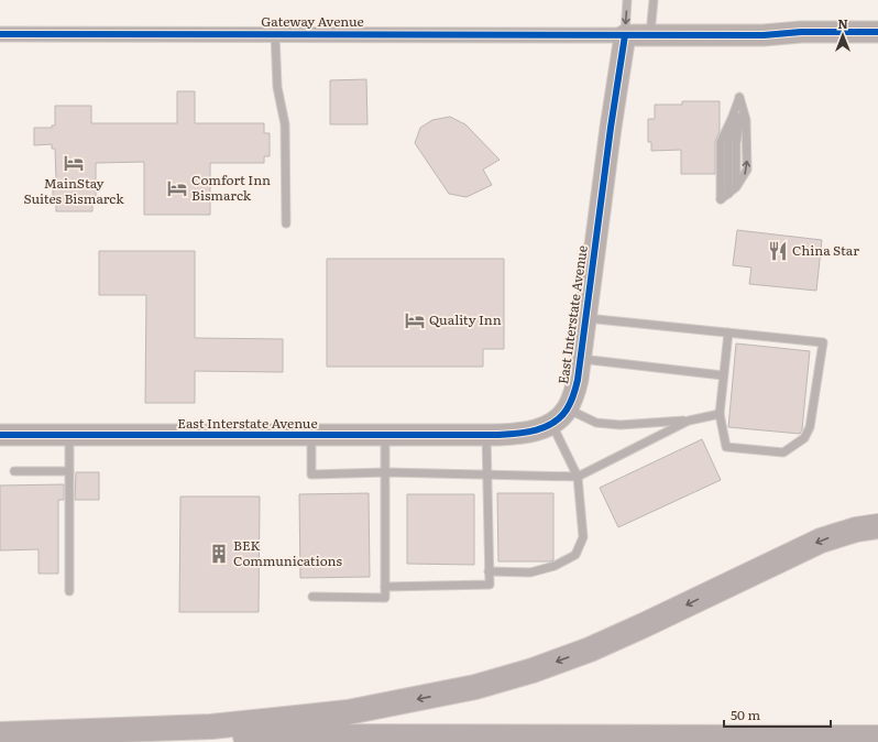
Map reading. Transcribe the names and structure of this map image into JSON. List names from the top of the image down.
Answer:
{
  "streets": {
    "street": ["Gateway Avenue", "East Interstate Avenue"]
  },
  "crossings": [
    ["Gateway Avenue", "East Interstate Avenue"]
  ],
  "places": {
    "hotel": ["MainStay Suites Bismarck", "Comfort Inn Bismarck", "Quality Inn"],
    "restaurant": ["China Star"],
    "building": ["BEK Communications"]
  },
  "scale_bar": "50 m",
  "north": "top"
}
